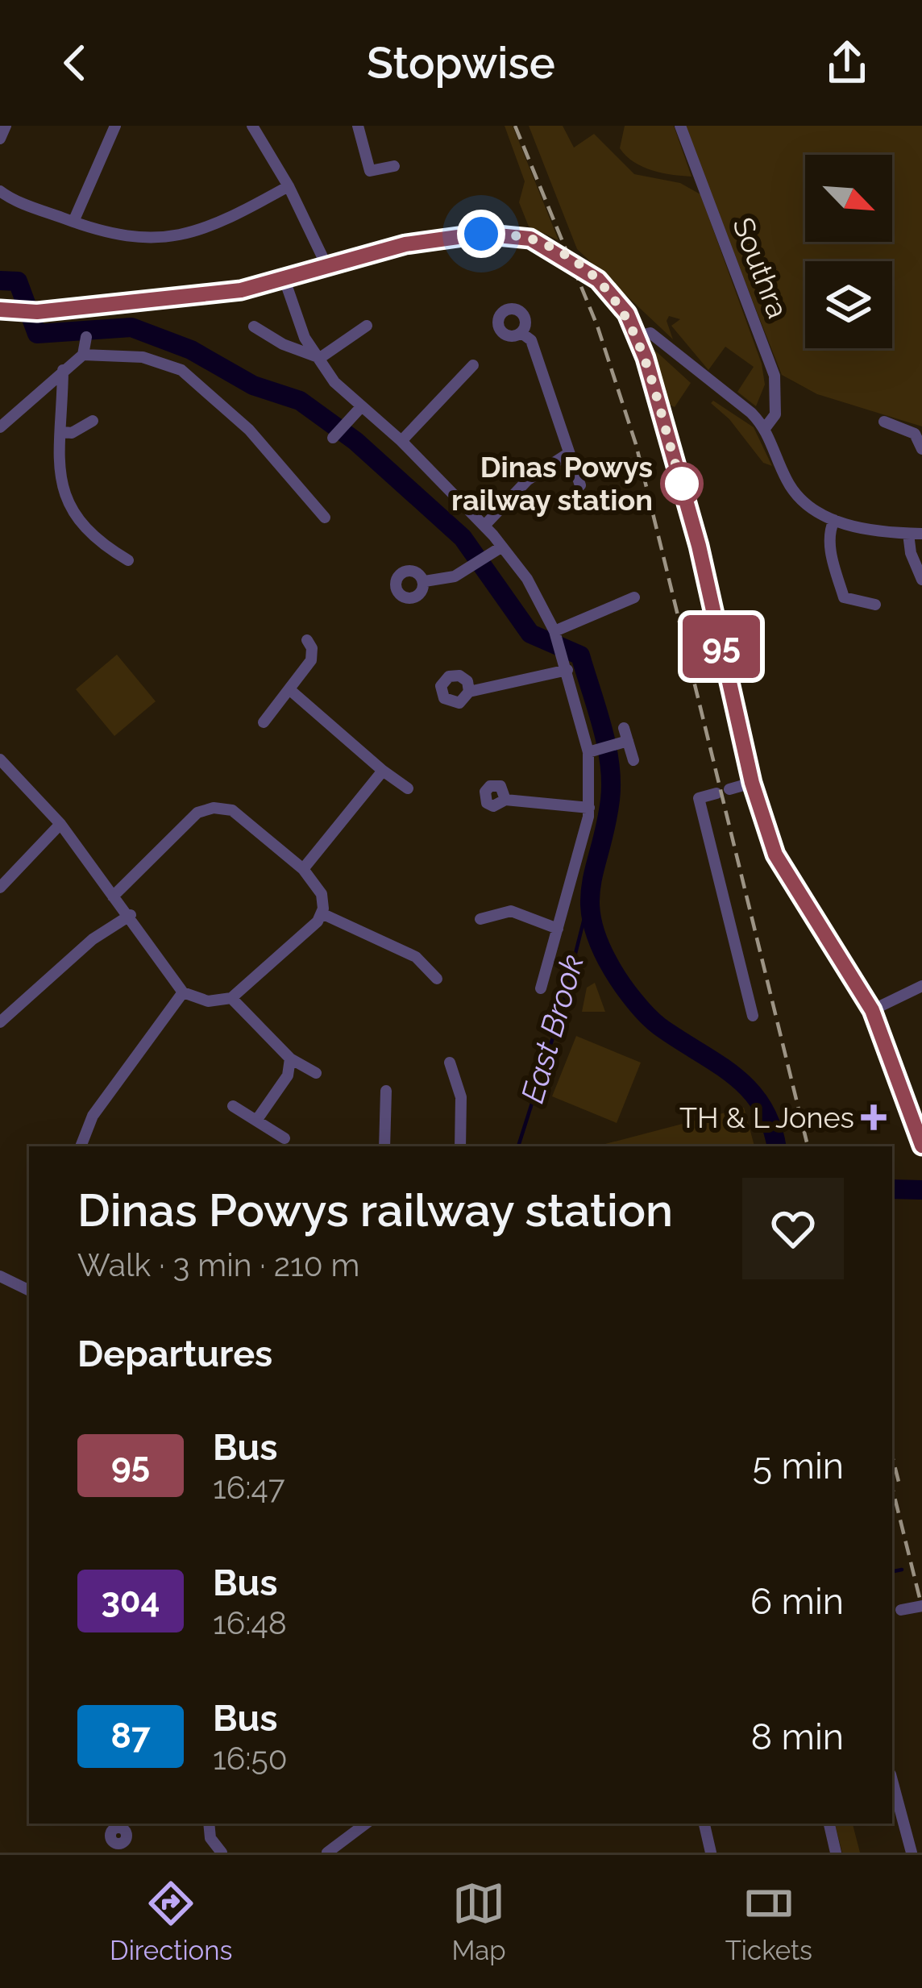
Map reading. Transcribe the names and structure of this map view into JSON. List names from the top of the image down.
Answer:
{
  "streets": {
    "street": ["Southra"]
  },
  "water": ["East Brook"],
  "places": {
    "other": ["Dinas Powys railway station"],
    "health": ["TH & L Jones"]
  },
  "lines": ["bus line 95"],
  "north": "bottom right",
  "page": {
    "header": "Stopwise",
    "on_map": "95",
    "heading": [
      ["Dinas Powys railway station", "Walk · 3 min · 210 m"],
      "Departures"
    ],
    "list": [
      {
        "mark": "95",
        "name": "Bus",
        "note": "16:47",
        "value": "5 min"
      },
      {
        "mark": "304",
        "name": "Bus",
        "note": "16:48",
        "value": "6 min"
      },
      {
        "mark": "87",
        "name": "Bus",
        "note": "16:50",
        "value": "8 min"
      }
    ],
    "tabs": ["Directions", "Map", "Tickets"]
  }
}
